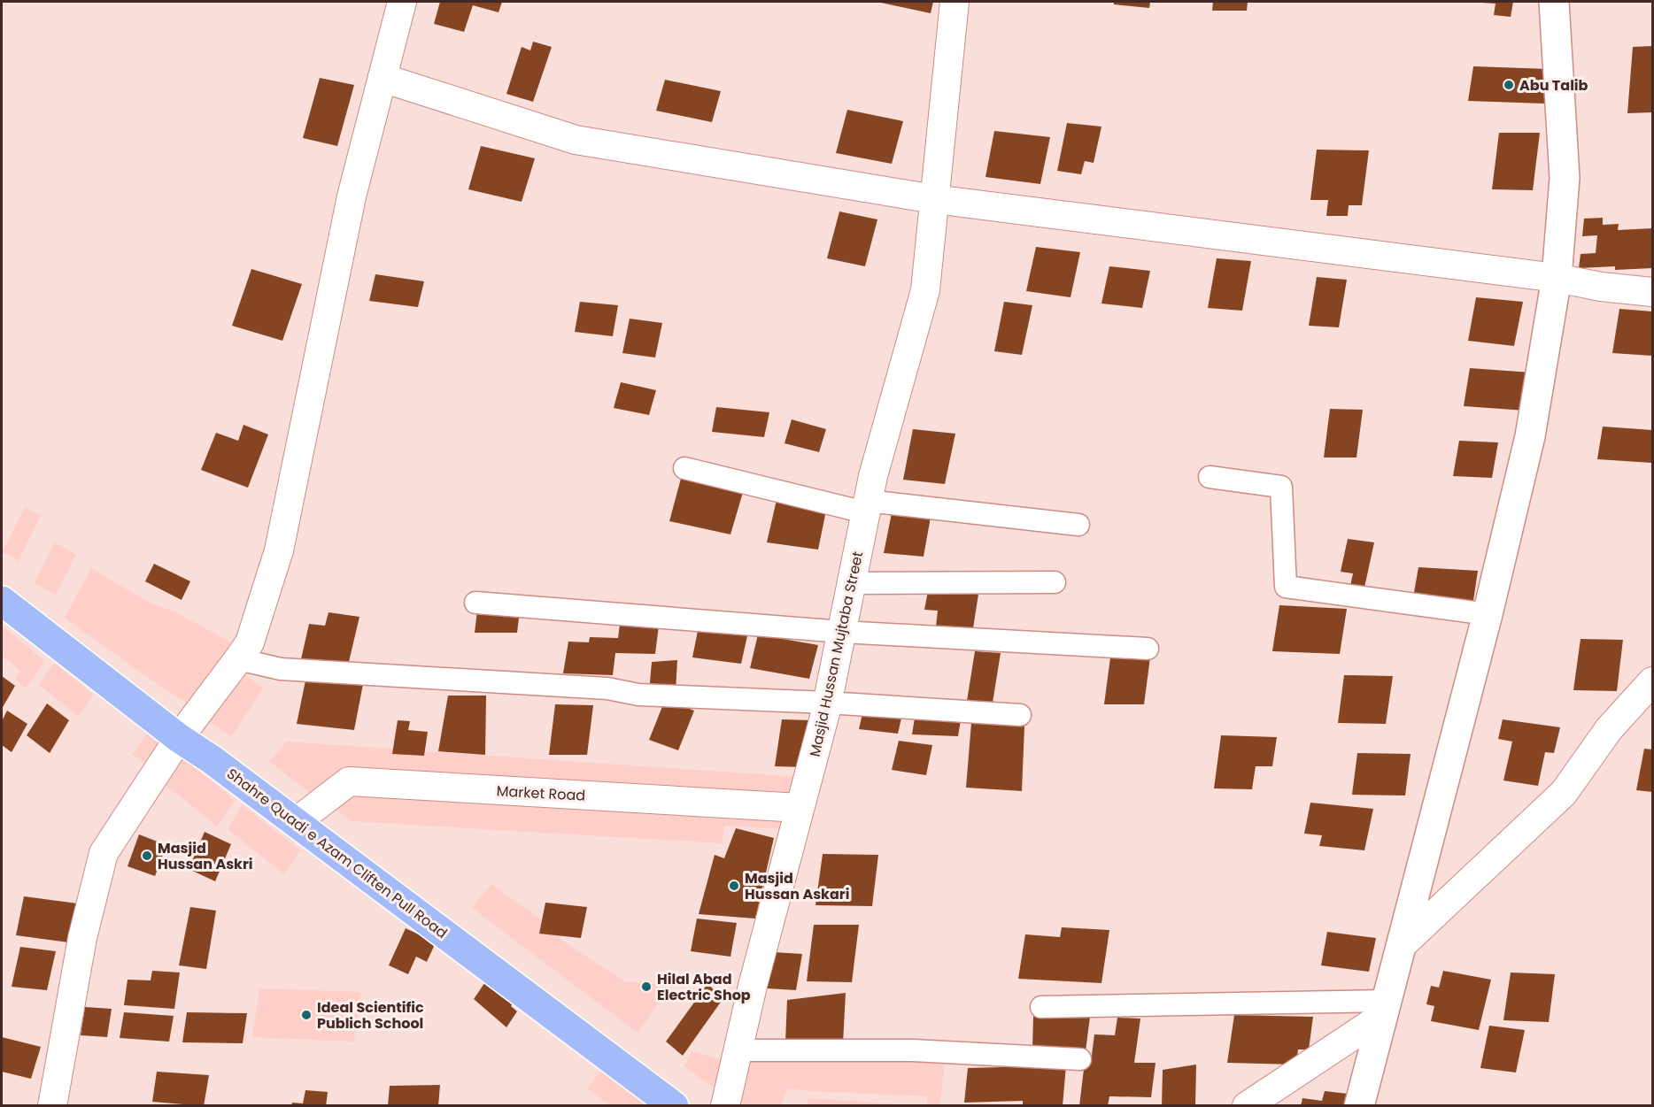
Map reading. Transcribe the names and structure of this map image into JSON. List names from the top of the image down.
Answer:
{
  "streets": {
    "highway": ["Shahre Quadi e Azam Cliften Pull Road"],
    "street": ["Masjid Hussan Mujtaba Street", "Market Road"]
  },
  "crossings": [
    ["Masjid Hussan Mujtaba Street", "Market Road"],
    ["Market Road", "Shahre Quadi e Azam Cliften Pull Road"]
  ],
  "places": [
    "Abu Talib",
    "Masjid Hussan Askri",
    "Masjid Hussan Askari",
    "Hilal Abad Electric Shop",
    "Ideal Scientific Publich School"
  ]
}
